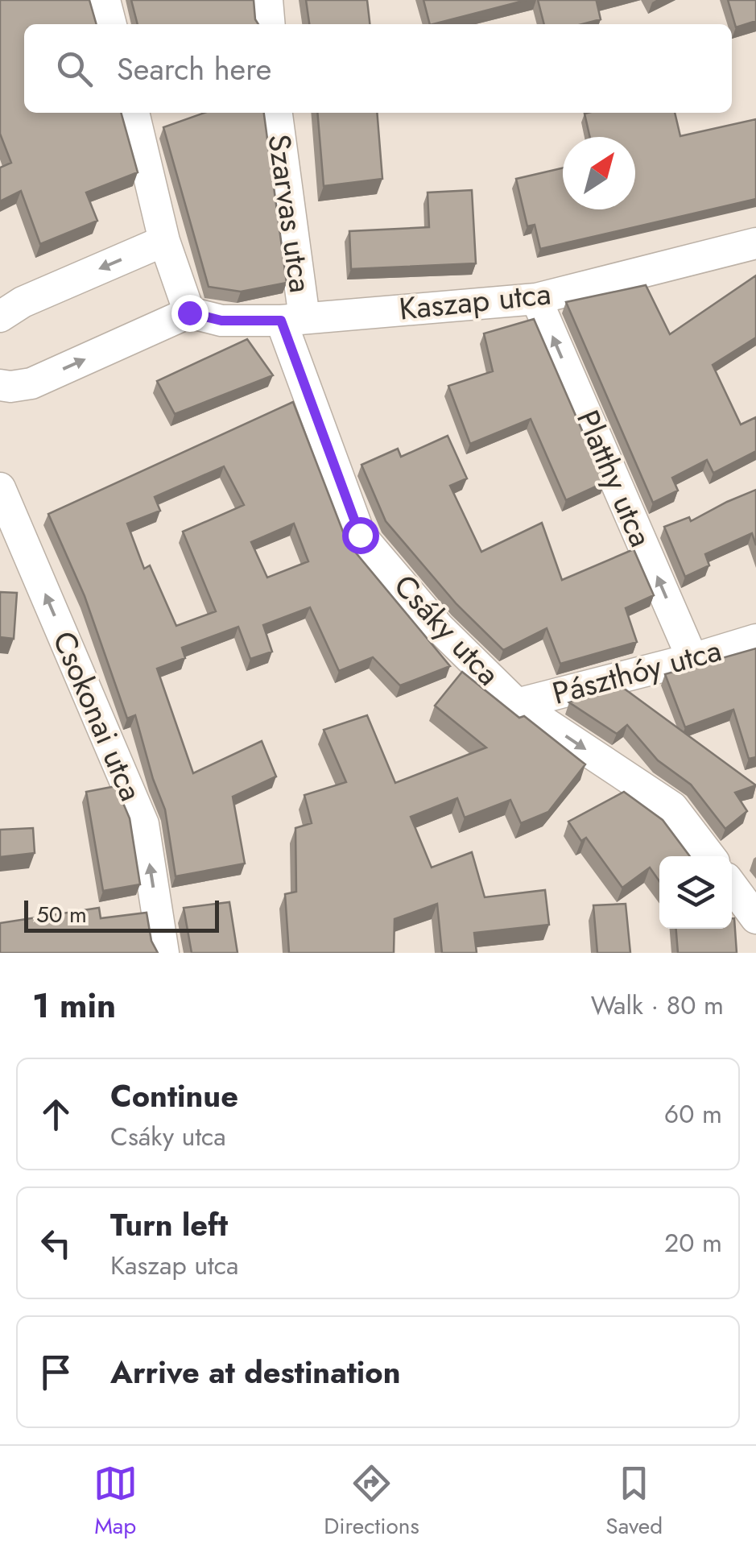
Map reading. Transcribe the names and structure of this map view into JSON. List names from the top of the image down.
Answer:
{
  "streets": {
    "street": [
      "Szarvas utca",
      "Kaszap utca",
      "Platthy utca",
      "Csáky utca",
      "Pászthóy utca",
      "Csokonai utca"
    ]
  },
  "crossings": [
    ["Szarvas utca", "Kaszap utca"],
    ["Szarvas utca", "Csáky utca"],
    ["Kaszap utca", "Platthy utca"],
    ["Kaszap utca", "Csáky utca"],
    ["Platthy utca", "Pászthóy utca"],
    ["Csáky utca", "Pászthóy utca"]
  ],
  "one_way": ["Platthy utca", "Csokonai utca"],
  "scale_bar": "50 m",
  "north": "top right",
  "page": {
    "search": "Search here",
    "scale": "50 m",
    "heading": ["1 min", "Walk · 80 m"],
    "list": [
      ["Continue", "Csáky utca", "60 m"],
      ["Turn left", "Kaszap utca", "20 m"],
      "Arrive at destination"
    ],
    "nav": ["Map", "Directions", "Saved"]
  }
}
